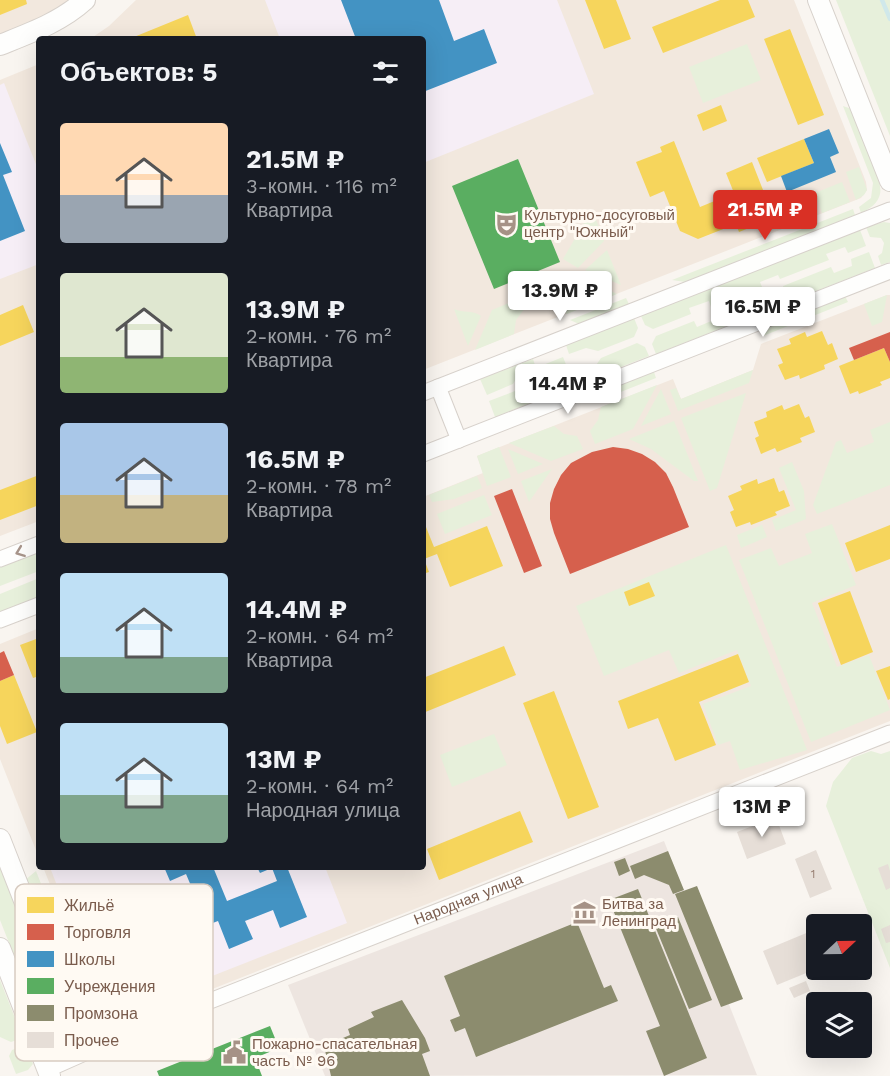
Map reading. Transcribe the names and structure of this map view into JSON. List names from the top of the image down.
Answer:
{
  "streets": {
    "street": ["Народная улица"]
  },
  "places": {
    "theatre": ["Культурно-досуговый центр \"Южный\""],
    "museum": ["Битва за Ленинград"],
    "public building": ["Пожарно-спасательная часть № 96"]
  },
  "house_numbers": ["1"],
  "legend": [
    "Жильё",
    "Торговля",
    "Школы",
    "Учреждения",
    "Промзона",
    "Прочее"
  ],
  "north": "right",
  "page": {
    "heading": "Объектов: 5",
    "list": [
      {
        "name": "21.5M ₽",
        "note": "3-комн. · 116 m² · Квартира"
      },
      {
        "name": "13.9M ₽",
        "note": "2-комн. · 76 m² · Квартира"
      },
      {
        "name": "16.5M ₽",
        "note": "2-комн. · 78 m² · Квартира"
      },
      {
        "name": "14.4M ₽",
        "note": "2-комн. · 64 m² · Квартира"
      },
      {
        "name": "13M ₽",
        "note": "2-комн. · 64 m² · Народная улица"
      }
    ],
    "price": [
      "21.5M ₽",
      "13.9M ₽",
      "16.5M ₽",
      "14.4M ₽",
      "13M ₽"
    ]
  }
}
